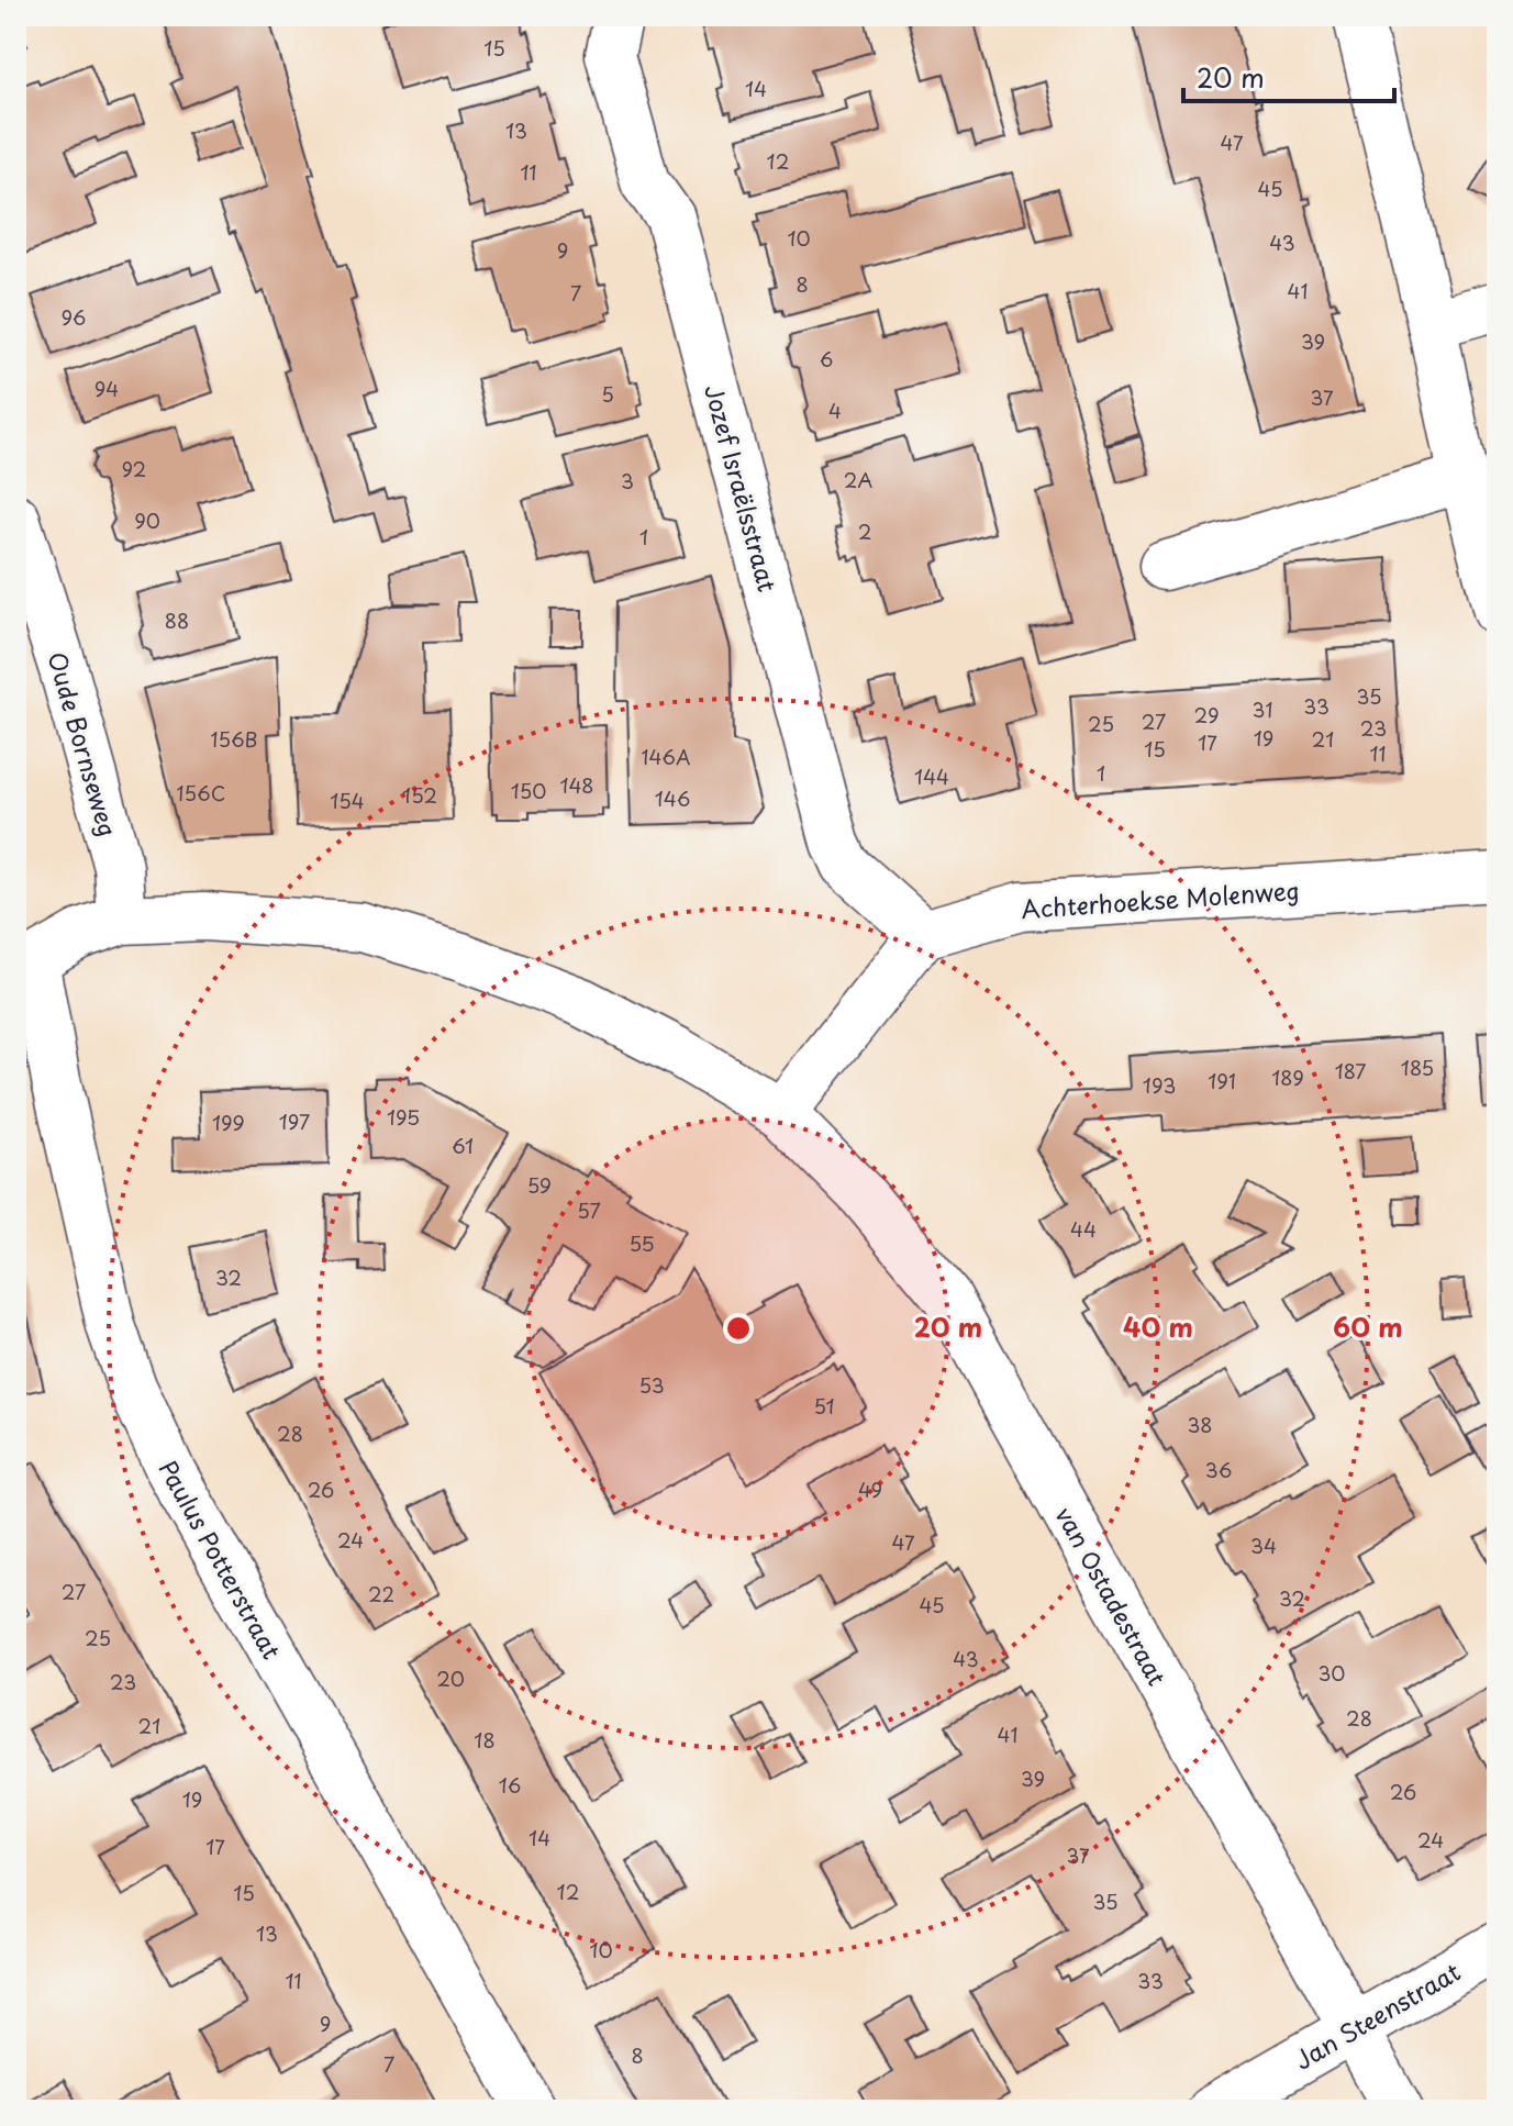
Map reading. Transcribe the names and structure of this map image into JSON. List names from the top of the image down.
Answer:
{
  "streets": {
    "street": [
      "Jozef Israëlsstraat",
      "Oude Bornseweg",
      "Achterhoekse Molenweg",
      "Paulus Potterstraat",
      "van Ostadestraat",
      "Jan Steenstraat"
    ]
  },
  "crossings": [
    ["Jozef Israëlsstraat", "Achterhoekse Molenweg"],
    ["van Ostadestraat", "Jan Steenstraat"]
  ],
  "house_numbers": [
    "15",
    "14",
    "13",
    "47",
    "12",
    "11",
    "45",
    "10",
    "43",
    "9",
    "8",
    "41",
    "7",
    "96",
    "39",
    "6",
    "94",
    "5",
    "37",
    "4",
    "92",
    "2A",
    "3",
    "90",
    "2",
    "1",
    "88",
    "35",
    "33",
    "31",
    "29",
    "27",
    "25",
    "23",
    "19",
    "156B",
    "21",
    "17",
    "15",
    "11",
    "146A",
    "1",
    "144",
    "148",
    "150",
    "156C",
    "152",
    "146",
    "154",
    "185",
    "187",
    "189",
    "191",
    "193",
    "195",
    "197",
    "199",
    "61",
    "59",
    "57",
    "44",
    "55",
    "32",
    "53",
    "51",
    "38",
    "28",
    "36",
    "26",
    "49",
    "24",
    "47",
    "34",
    "27",
    "22",
    "32",
    "45",
    "25",
    "43",
    "30",
    "20",
    "23",
    "28",
    "21",
    "41",
    "18",
    "39",
    "16",
    "26",
    "19",
    "14",
    "24",
    "17",
    "37",
    "12",
    "15",
    "35",
    "13",
    "10",
    "11",
    "33",
    "9",
    "8",
    "7"
  ],
  "scale_bar": "20 m",
  "rings": ["20 m", "40 m", "60 m"]
}
